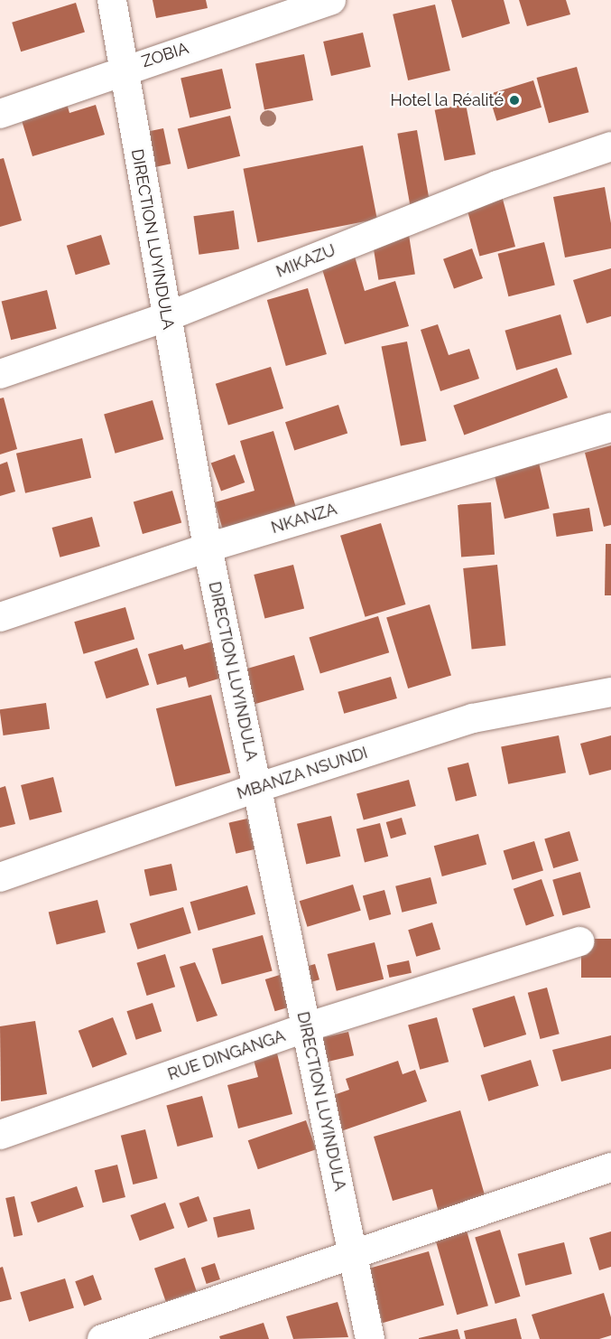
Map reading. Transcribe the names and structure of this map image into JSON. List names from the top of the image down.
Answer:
{
  "streets": {
    "street": [
      "ZOBIA",
      "DIRECTION LUYINDULA",
      "MIKAZU",
      "NKANZA",
      "MBANZA NSUNDI",
      "RUE DINGANGA"
    ]
  },
  "crossings": [
    ["ZOBIA", "DIRECTION LUYINDULA"],
    ["DIRECTION LUYINDULA", "MIKAZU"],
    ["DIRECTION LUYINDULA", "NKANZA"],
    ["DIRECTION LUYINDULA", "MBANZA NSUNDI"],
    ["DIRECTION LUYINDULA", "RUE DINGANGA"]
  ],
  "places": ["Hotel la Réalité"]
}
